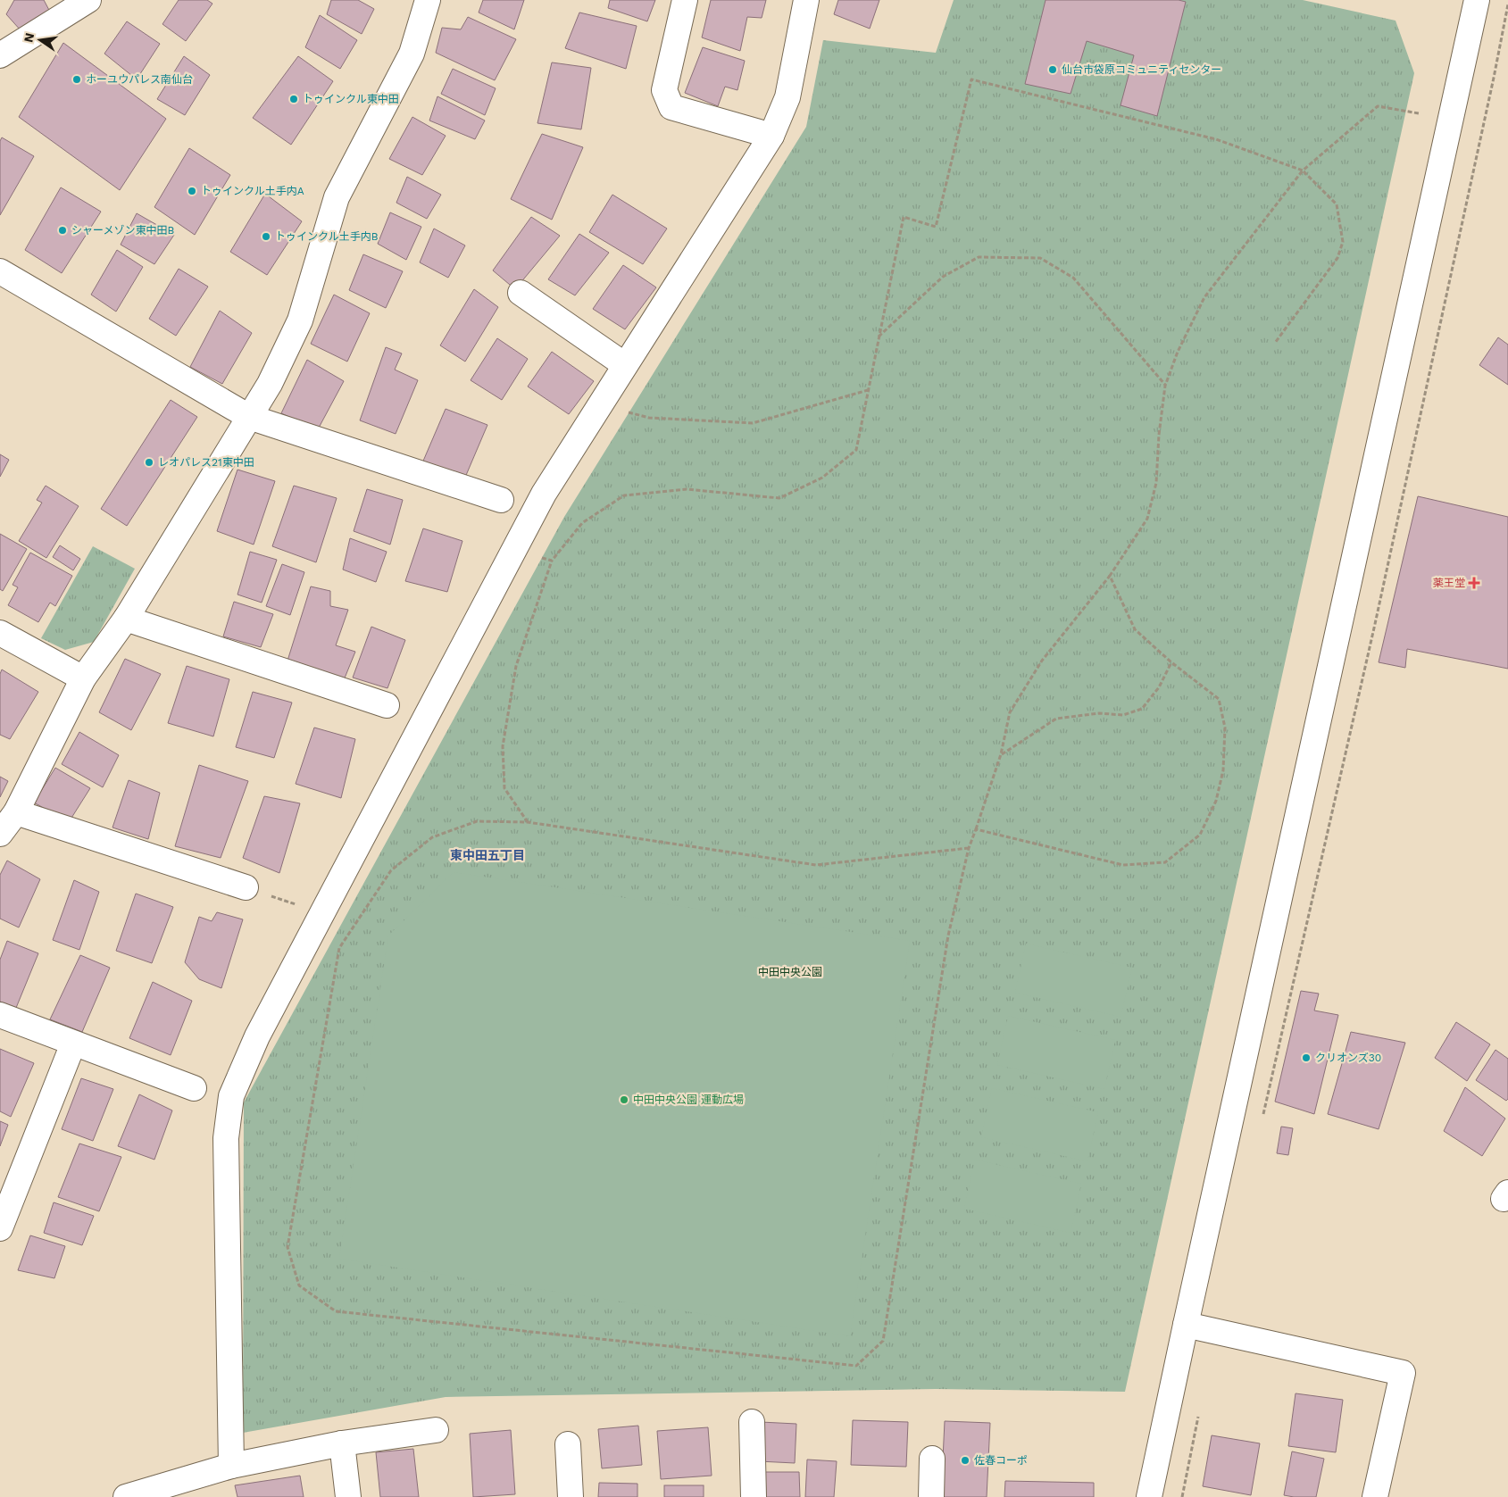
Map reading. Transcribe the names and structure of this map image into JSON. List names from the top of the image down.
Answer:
{
  "districts": ["東中田五丁目"],
  "parks": ["中田中央公園"],
  "places": {
    "other": [
      "仙台市袋原コミュニティセンター",
      "ホーユウパレス南仙台",
      "トゥインクル東中田",
      "トゥインクル土手内A",
      "シャーメゾン東中田B",
      "トゥインクル土手内B",
      "レオパレス21東中田",
      "クリオンズ30",
      "中田中央公園 運動広場",
      "佐春コーポ"
    ],
    "health": ["薬王堂"]
  },
  "north": "left"
}
